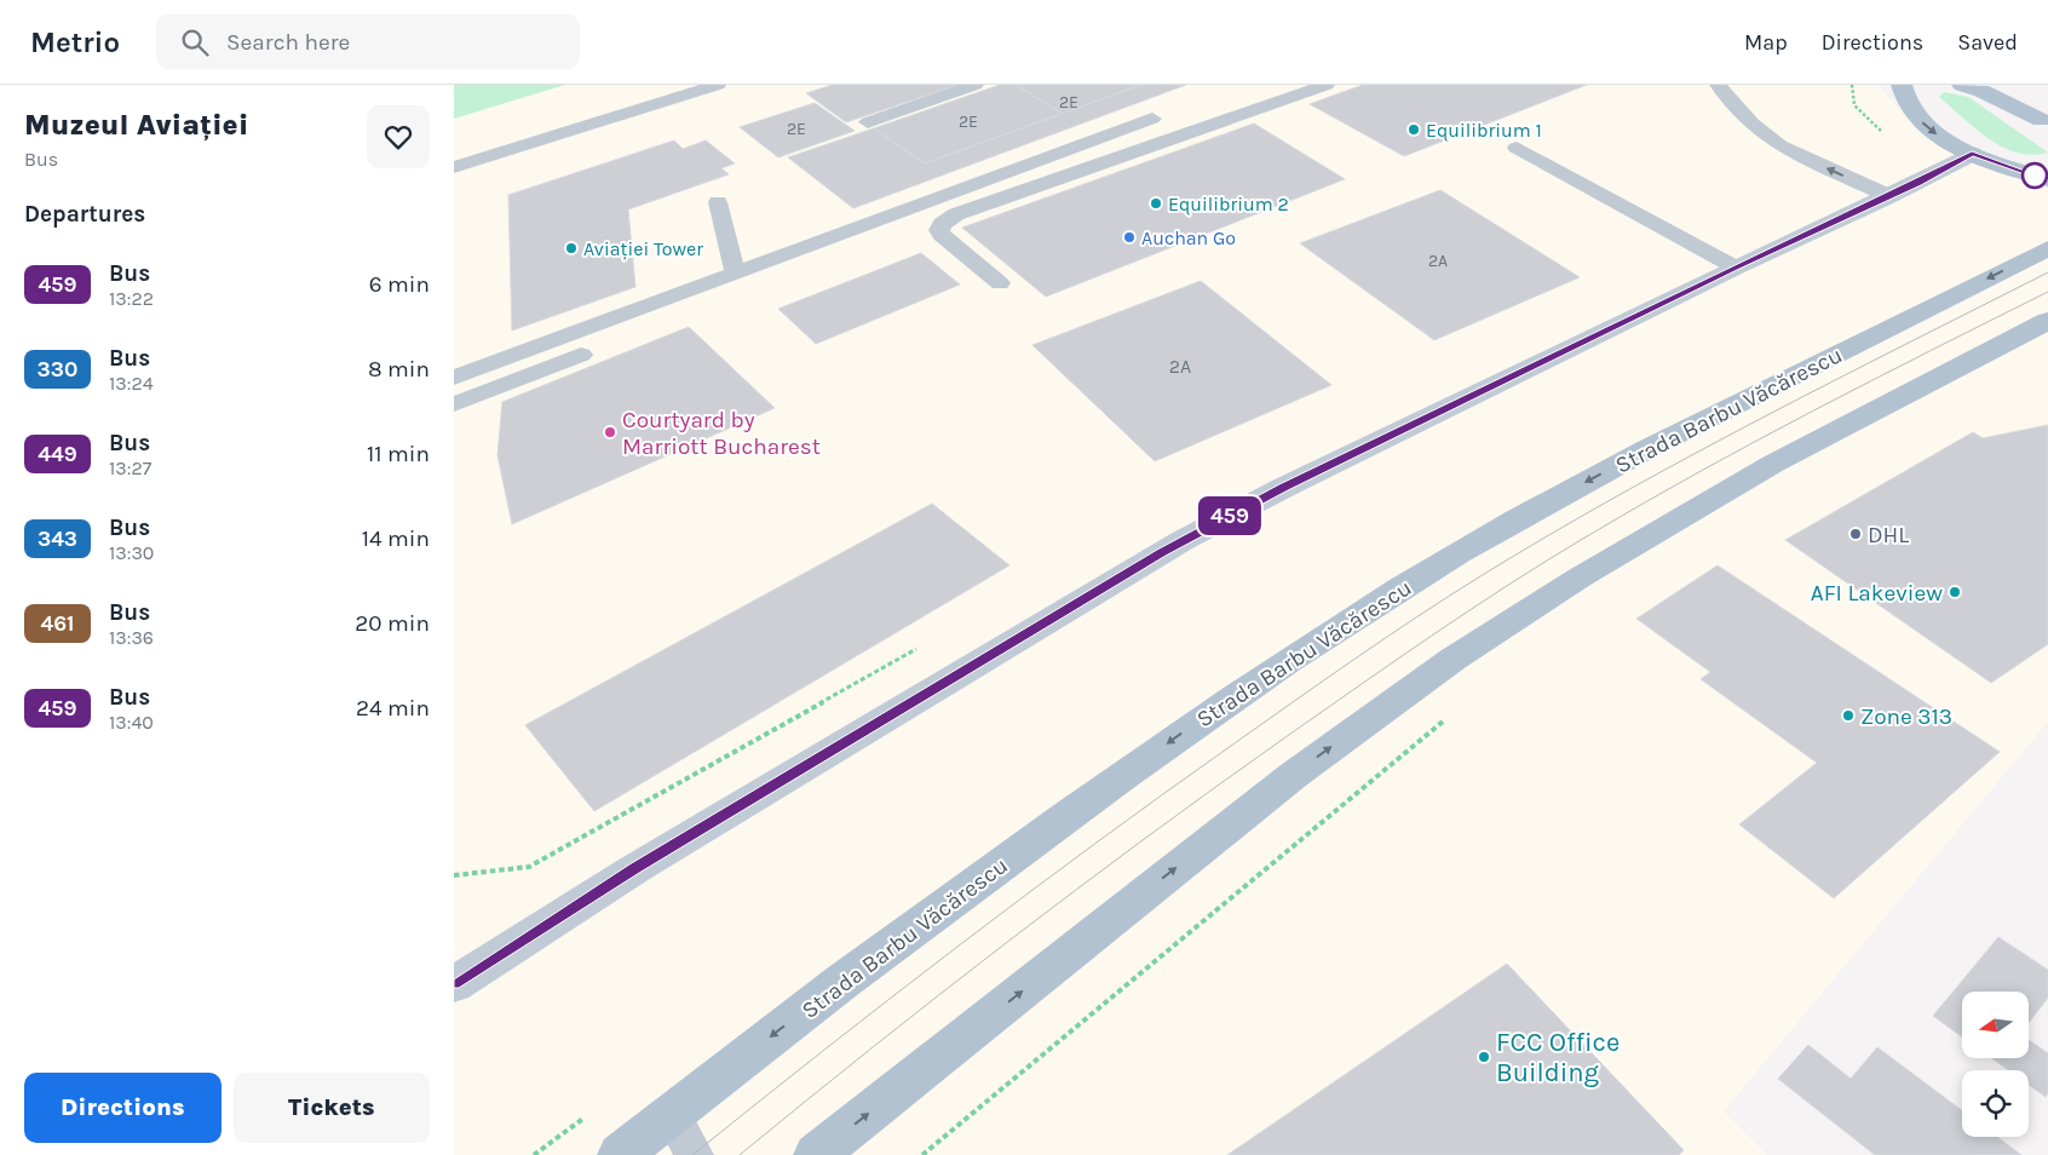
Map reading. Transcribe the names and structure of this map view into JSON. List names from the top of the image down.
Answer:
{
  "streets": {
    "main road": ["Strada Barbu Văcărescu"]
  },
  "places": [
    "Equilibrium 1",
    "Equilibrium 2",
    "Auchan Go",
    "Aviației Tower",
    "Courtyard by Marriott Bucharest",
    "DHL",
    "AFI Lakeview",
    "Zone 313",
    "FCC Office Building"
  ],
  "lines": ["bus line 459"],
  "house_numbers": [
    "2E",
    "2E",
    "2E",
    "2A",
    "2A"
  ],
  "north": "left",
  "page": {
    "header": "Metrio",
    "search": "Search here",
    "nav": ["Map", "Directions", "Saved"],
    "heading": [
      ["Muzeul Aviației", "Bus"],
      "Departures"
    ],
    "on_map": "459",
    "list": [
      {
        "mark": "459",
        "name": "Bus",
        "note": "13:22",
        "value": "6 min"
      },
      {
        "mark": "330",
        "name": "Bus",
        "note": "13:24",
        "value": "8 min"
      },
      {
        "mark": "449",
        "name": "Bus",
        "note": "13:27",
        "value": "11 min"
      },
      {
        "mark": "343",
        "name": "Bus",
        "note": "13:30",
        "value": "14 min"
      },
      {
        "mark": "461",
        "name": "Bus",
        "note": "13:36",
        "value": "20 min"
      },
      {
        "mark": "459",
        "name": "Bus",
        "note": "13:40",
        "value": "24 min"
      }
    ],
    "buttons": ["Directions", "Tickets"]
  }
}
